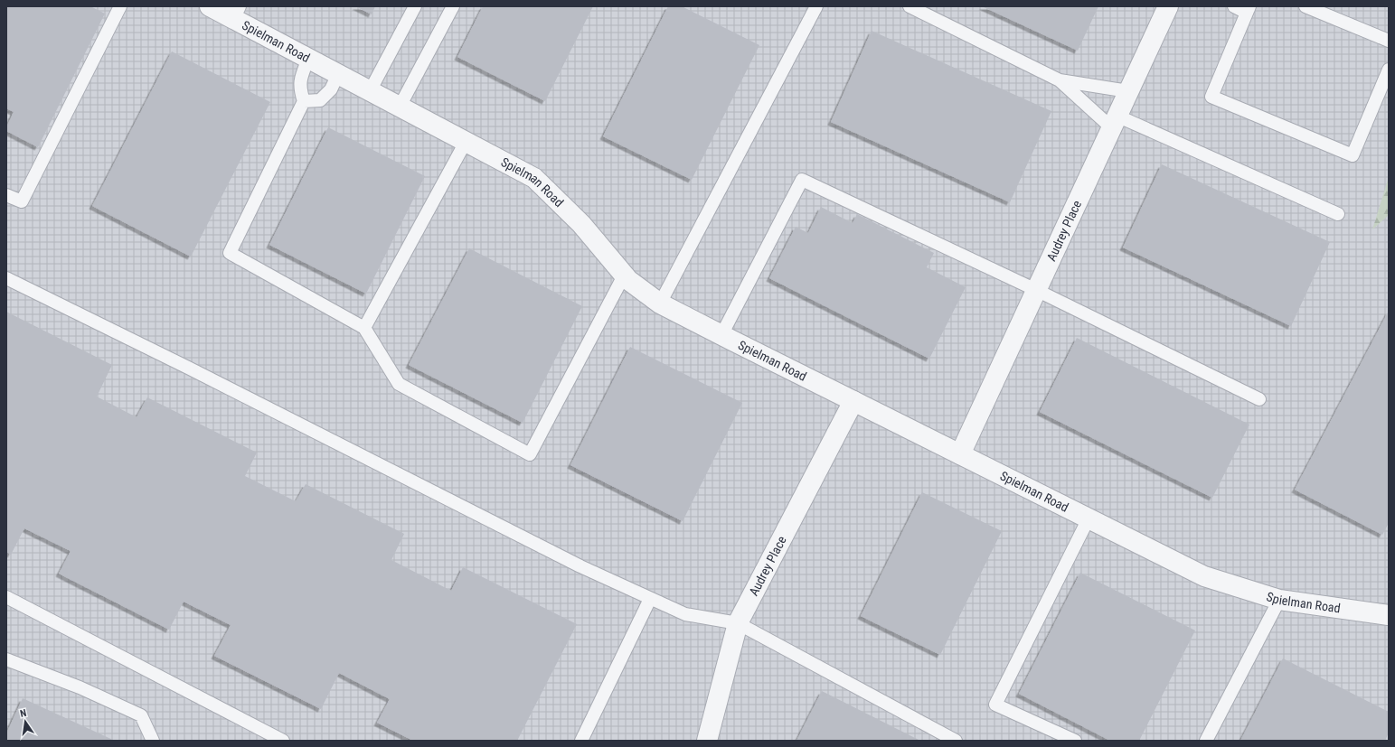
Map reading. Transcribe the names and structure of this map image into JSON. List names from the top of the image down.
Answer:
{
  "streets": {
    "street": ["Spielman Road", "Audrey Place"]
  },
  "crossings": [
    ["Spielman Road", "Audrey Place"]
  ],
  "north": "top"
}
